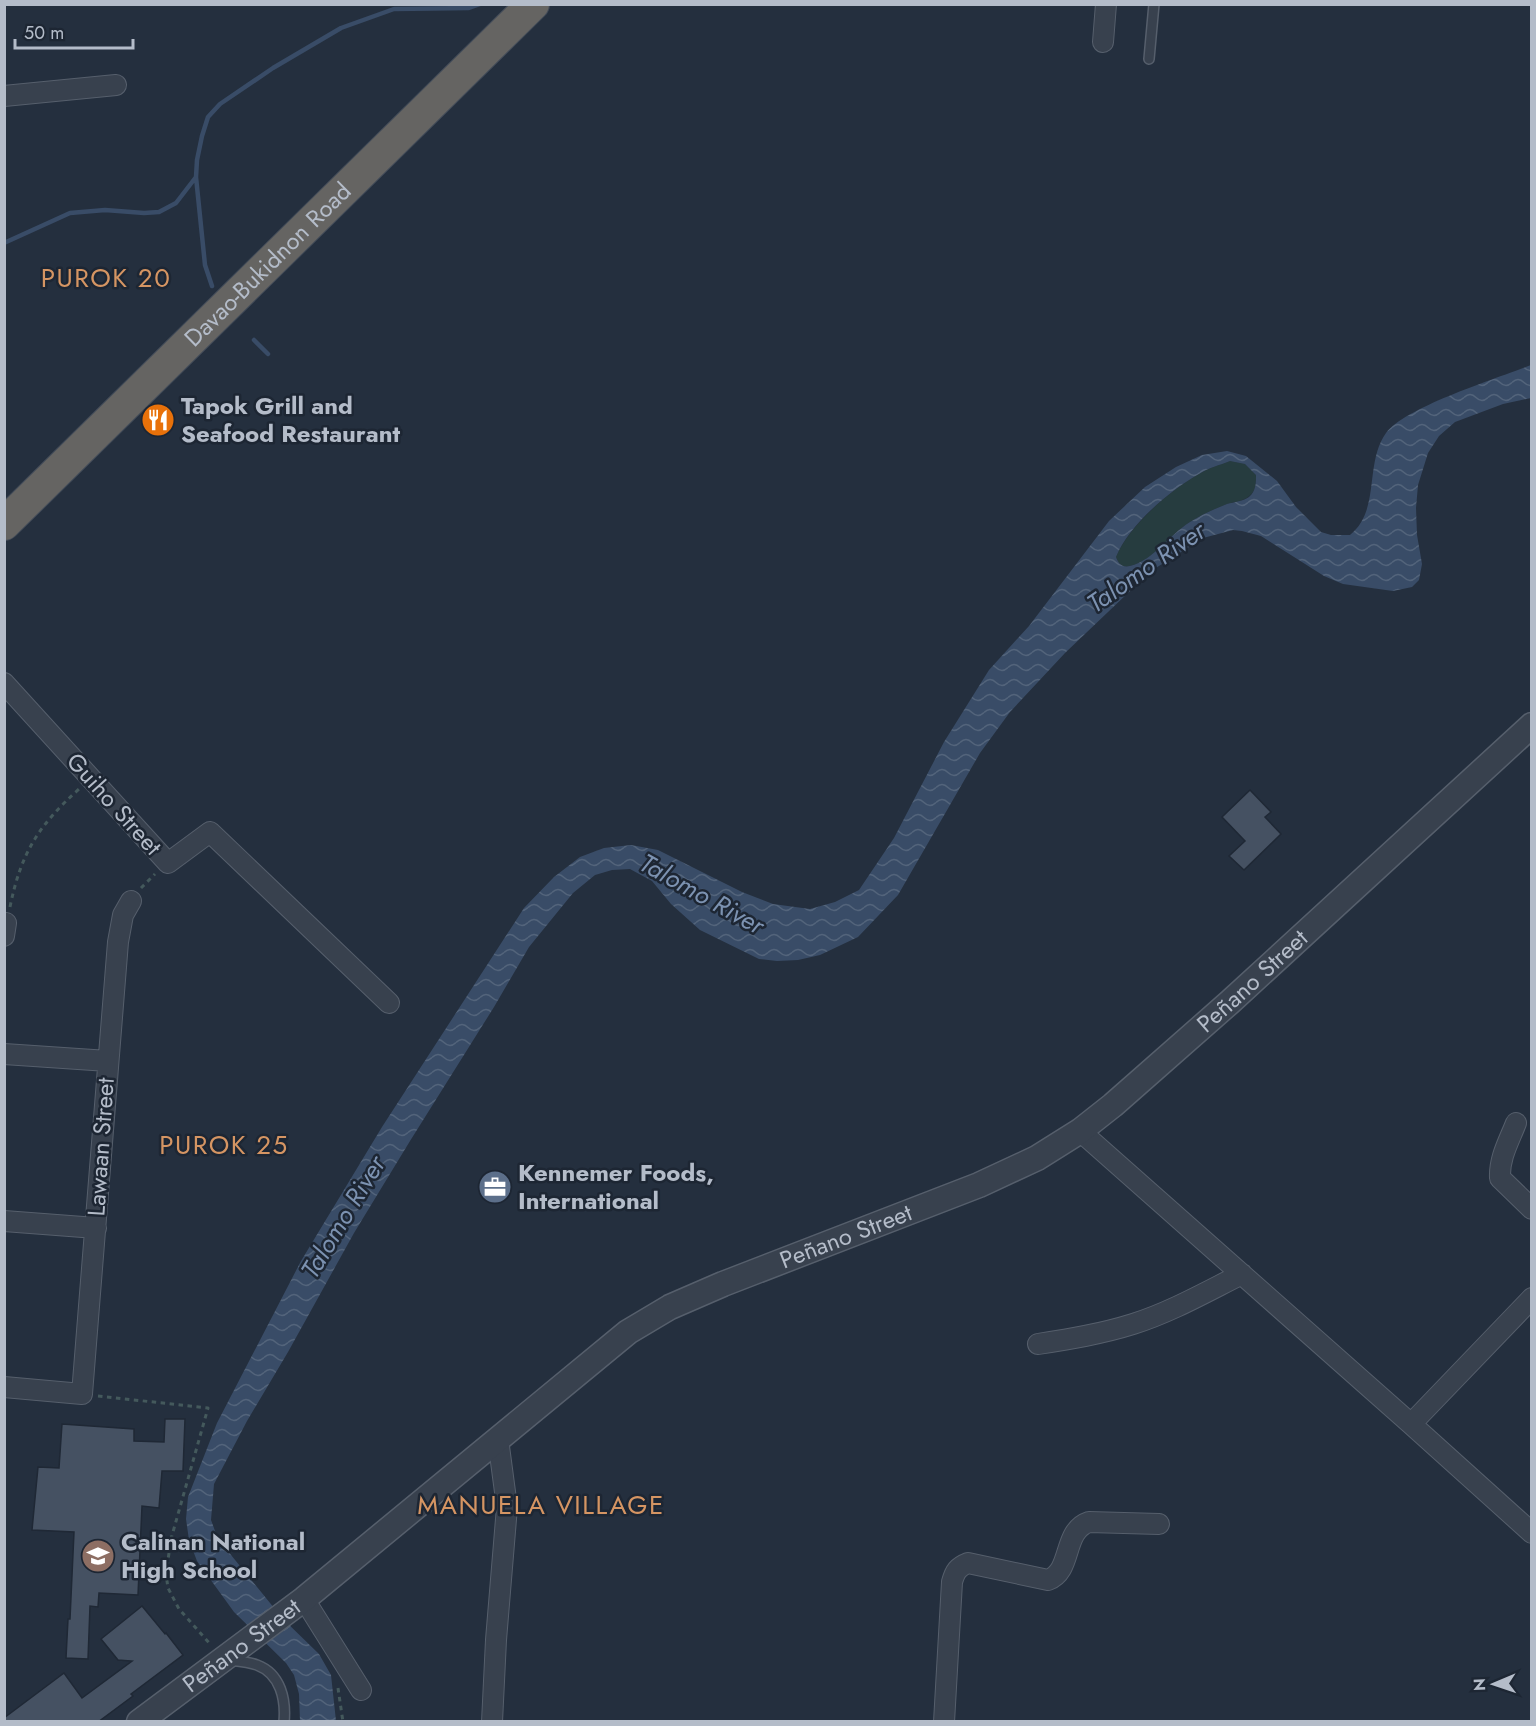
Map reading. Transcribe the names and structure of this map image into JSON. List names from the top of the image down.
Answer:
{
  "streets": {
    "highway": ["Davao-Bukidnon Road"],
    "street": ["Guiho Street", "Peñano Street", "Lawaan Street"]
  },
  "districts": ["PUROK 20", "PUROK 25", "MANUELA VILLAGE"],
  "water": ["Talomo River"],
  "places": {
    "restaurant": ["Tapok Grill and Seafood Restaurant"],
    "office": ["Kennemer Foods, International"],
    "school or university": ["Calinan National High School"]
  },
  "scale_bar": "50 m",
  "north": "left"
}
